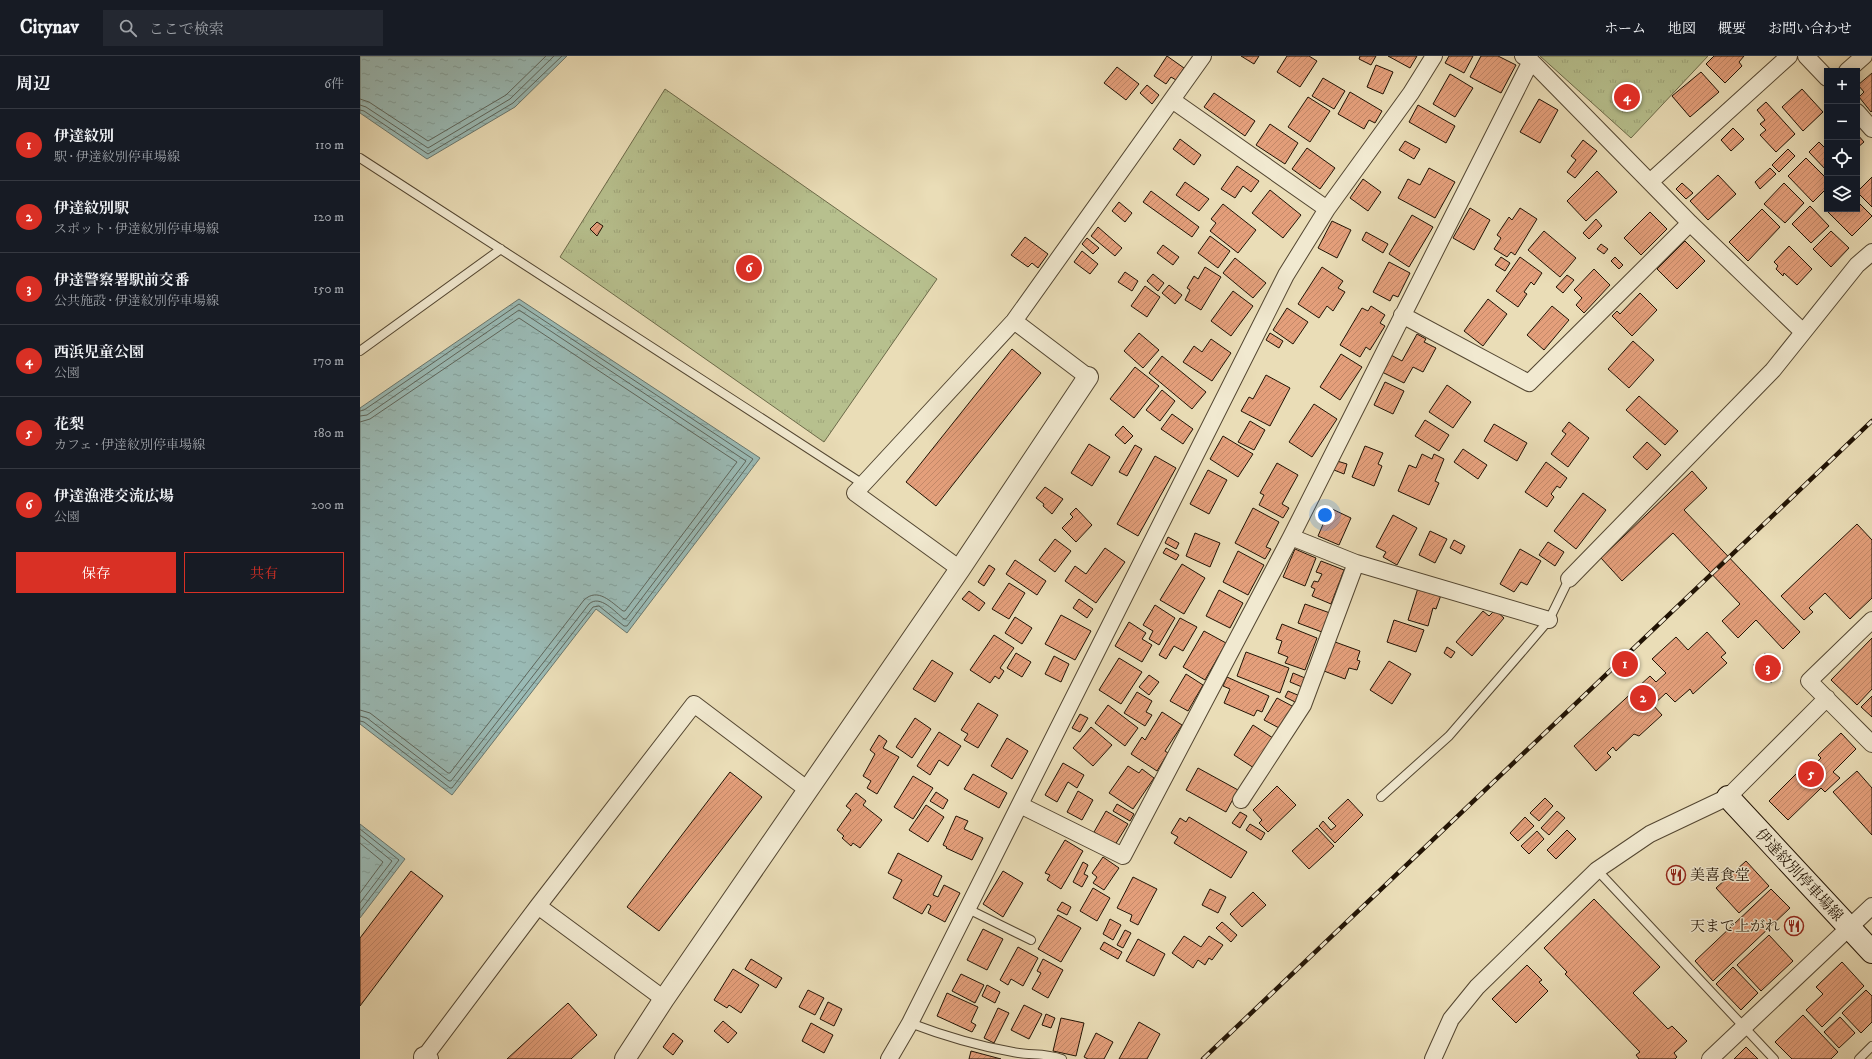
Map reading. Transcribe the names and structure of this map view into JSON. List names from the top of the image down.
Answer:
{
  "streets": {
    "main road": ["伊達紋別停車場線"]
  },
  "places": {
    "restaurant": ["美喜食堂", "天まで上がれ"]
  },
  "page": {
    "header": "Citynav",
    "search": "ここで検索",
    "nav": [
      "ホーム",
      "地図",
      "概要",
      "お問い合わせ"
    ],
    "heading": ["周辺", "6件"],
    "map_buttons": ["+", "−"],
    "pins": [
      "4",
      "6",
      "1",
      "3",
      "2",
      "5"
    ],
    "list": [
      {
        "mark": "1",
        "name": "伊達紋別",
        "note": "駅 · 伊達紋別停車場線",
        "value": "110 m"
      },
      {
        "mark": "2",
        "name": "伊達紋別駅",
        "note": "スポット · 伊達紋別停車場線",
        "value": "120 m"
      },
      {
        "mark": "3",
        "name": "伊達警察署駅前交番",
        "note": "公共施設 · 伊達紋別停車場線",
        "value": "150 m"
      },
      {
        "mark": "4",
        "name": "西浜児童公園",
        "note": "公園",
        "value": "170 m"
      },
      {
        "mark": "5",
        "name": "花梨",
        "note": "カフェ · 伊達紋別停車場線",
        "value": "180 m"
      },
      {
        "mark": "6",
        "name": "伊達漁港交流広場",
        "note": "公園",
        "value": "200 m"
      }
    ],
    "buttons": ["保存", "共有"]
  }
}
